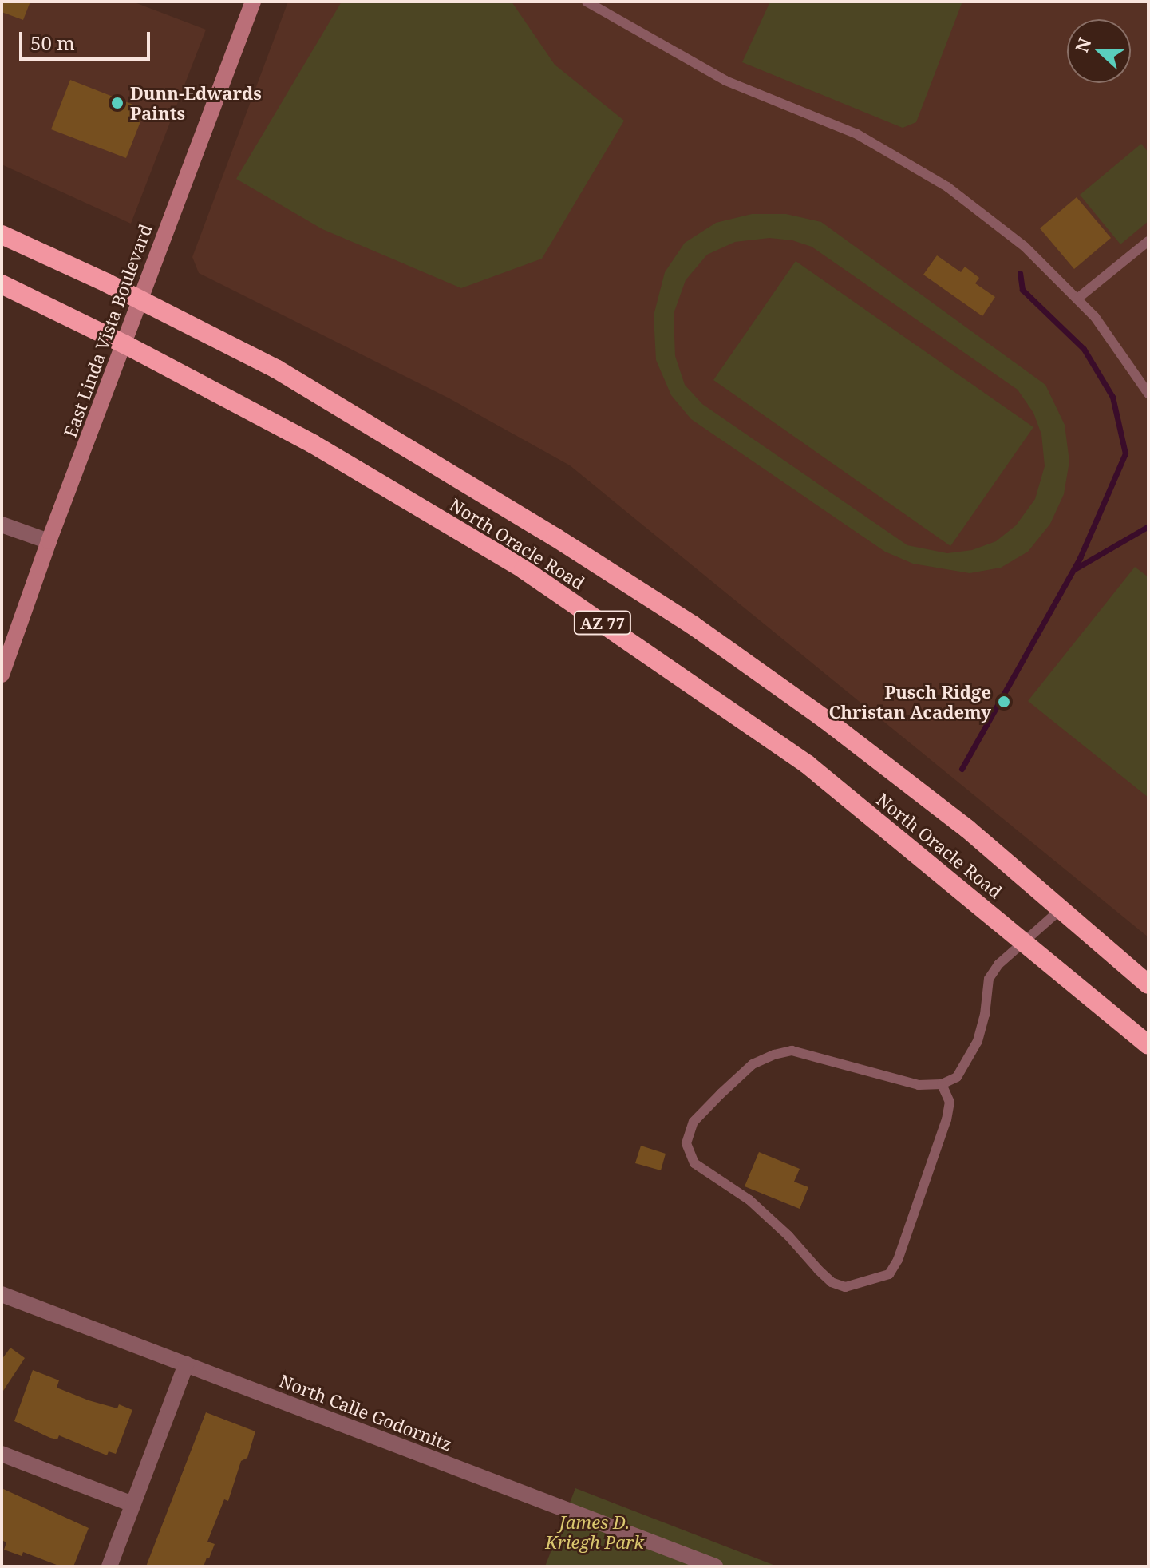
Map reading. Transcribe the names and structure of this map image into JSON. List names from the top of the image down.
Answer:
{
  "streets": {
    "highway": ["North Oracle Road", "AZ 77"],
    "street": ["East Linda Vista Boulevard", "North Calle Godornitz"]
  },
  "crossings": [
    ["East Linda Vista Boulevard", "North Oracle Road"]
  ],
  "parks": ["James D. Kriegh Park"],
  "places": ["Dunn-Edwards Paints", "Pusch Ridge Christan Academy"],
  "scale_bar": "50 m",
  "north": "left"
}
